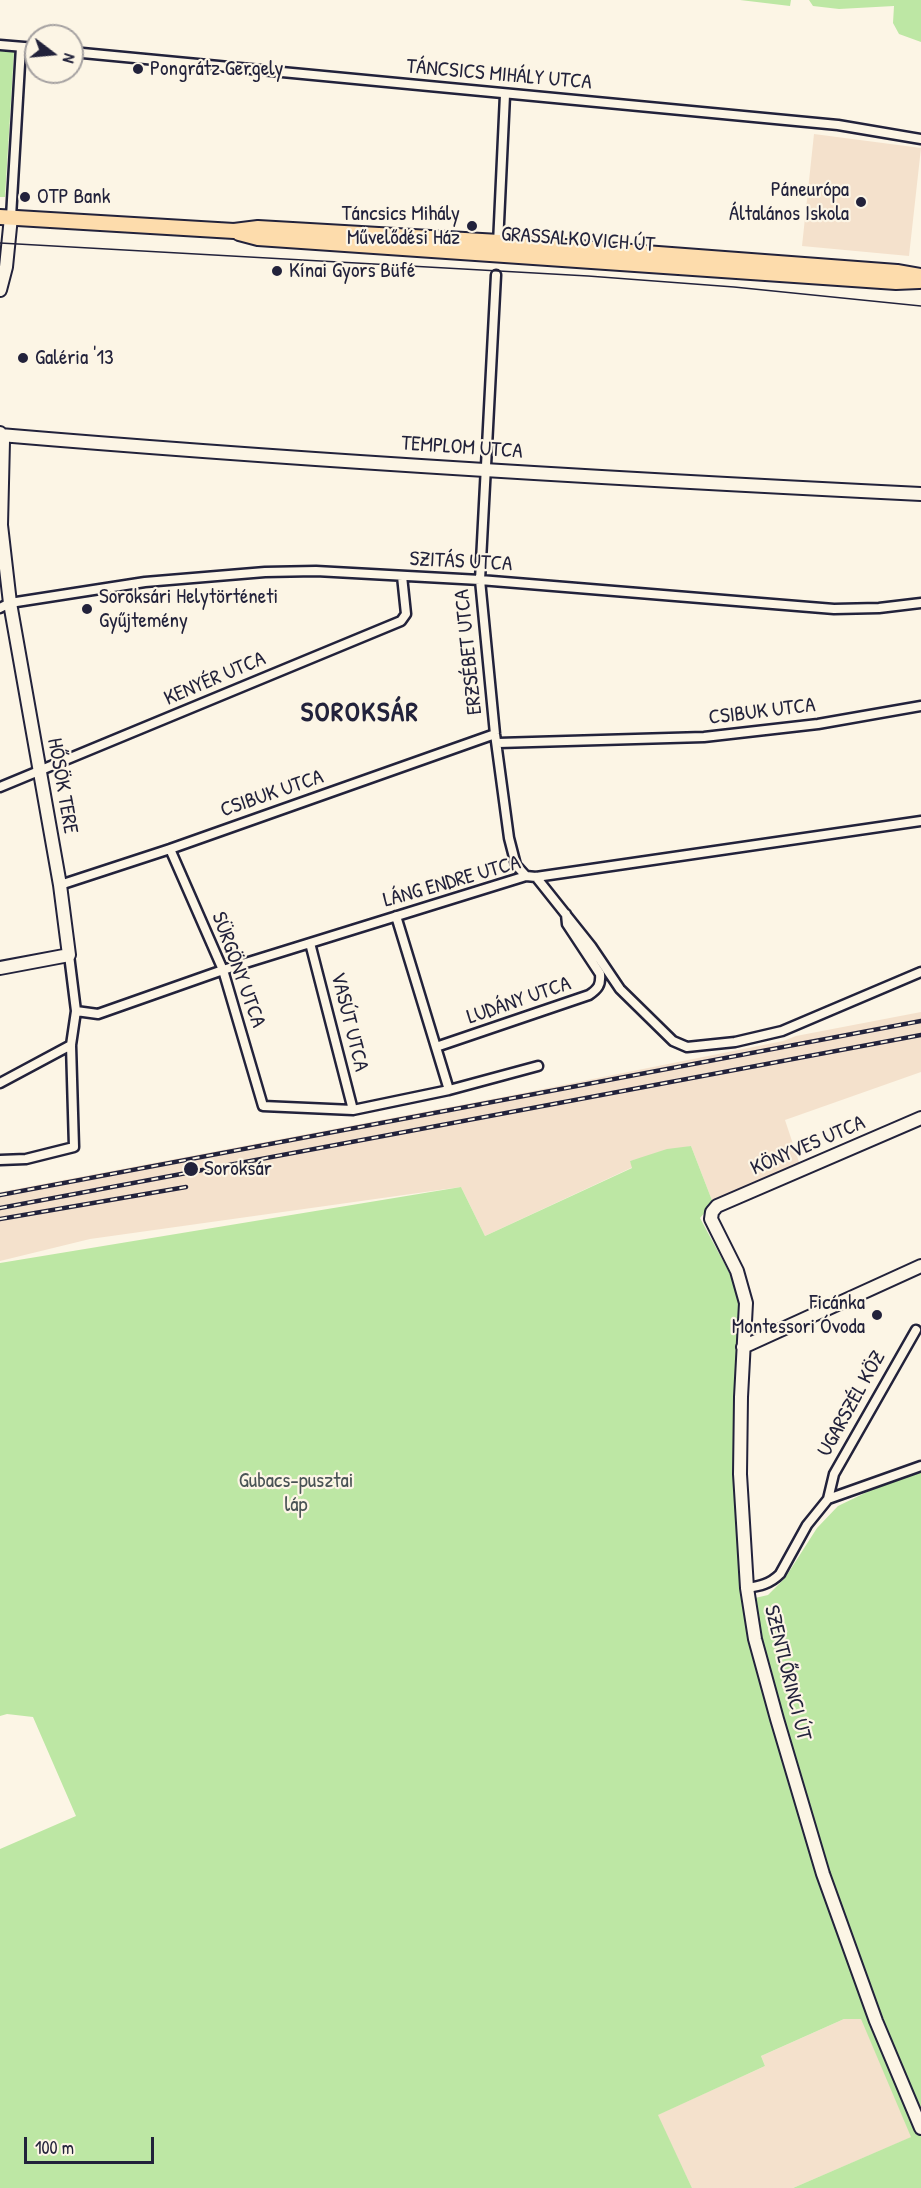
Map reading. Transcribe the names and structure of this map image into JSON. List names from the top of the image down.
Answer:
{
  "streets": {
    "main road": ["GRASSALKOVICH ÚT"],
    "street": [
      "TÁNCSICS MIHÁLY UTCA",
      "TEMPLOM UTCA",
      "SZITÁS UTCA",
      "ERZSÉBET UTCA",
      "KENYÉR UTCA",
      "CSIBUK UTCA",
      "HŐSÖK TERE",
      "LÁNG ENDRE UTCA",
      "SÜRGÖNY UTCA",
      "LUDÁNY UTCA",
      "VASÚT UTCA",
      "KÖNYVES UTCA",
      "UGARSZÉL KÖZ",
      "SZENTLŐRINCI ÚT"
    ]
  },
  "crossings": [
    ["TEMPLOM UTCA", "ERZSÉBET UTCA"],
    ["TEMPLOM UTCA", "HŐSÖK TERE"],
    ["SZITÁS UTCA", "ERZSÉBET UTCA"],
    ["SZITÁS UTCA", "KENYÉR UTCA"],
    ["SZITÁS UTCA", "HŐSÖK TERE"],
    ["ERZSÉBET UTCA", "CSIBUK UTCA"],
    ["ERZSÉBET UTCA", "LÁNG ENDRE UTCA"],
    ["KENYÉR UTCA", "HŐSÖK TERE"],
    ["CSIBUK UTCA", "HŐSÖK TERE"],
    ["CSIBUK UTCA", "SÜRGÖNY UTCA"],
    ["HŐSÖK TERE", "LÁNG ENDRE UTCA"],
    ["LÁNG ENDRE UTCA", "SÜRGÖNY UTCA"],
    ["LÁNG ENDRE UTCA", "VASÚT UTCA"],
    ["SÜRGÖNY UTCA", "VASÚT UTCA"],
    ["KÖNYVES UTCA", "SZENTLŐRINCI ÚT"]
  ],
  "districts": ["SOROKSÁR"],
  "parks": ["Gubacs-pusztai láp"],
  "places": [
    "Pongrátz Gergely",
    "OTP Bank",
    "Páneurópa Általános Iskola",
    "Táncsics Mihály Művelődési Ház",
    "Kínai Gyors Büfé",
    "Galéria '13",
    "Soroksári Helytörténeti Gyűjtemény",
    "Soroksár",
    "Ficánka Montessori Óvoda"
  ],
  "scale_bar": "100 m",
  "north": "right"
}
